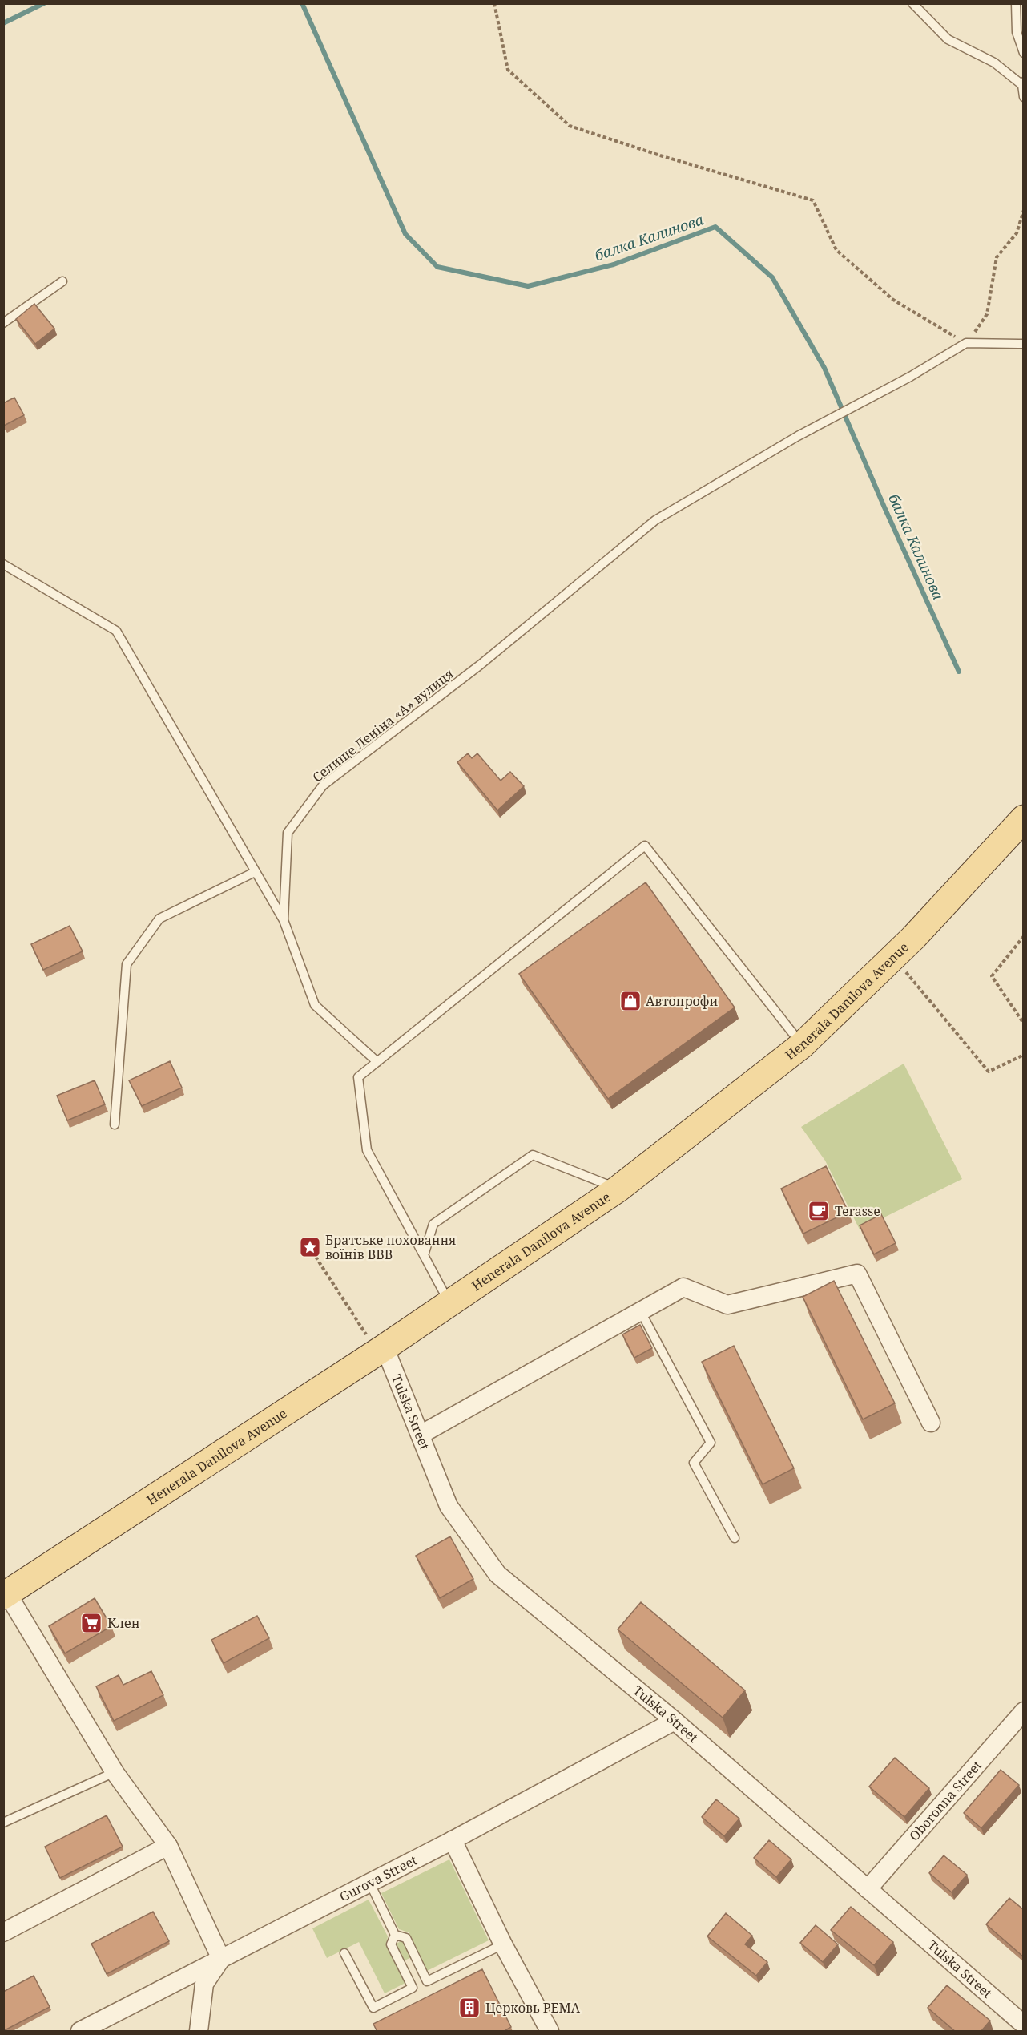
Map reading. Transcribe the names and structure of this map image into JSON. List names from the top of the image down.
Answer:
{
  "streets": {
    "main road": ["Henerala Danilova Avenue"],
    "street": ["Tulska Street", "Oboronna Street", "Gurova Street"],
    "lane": ["Селище Леніна «А» вулиця"]
  },
  "crossings": [
    ["Henerala Danilova Avenue", "Tulska Street"],
    ["Tulska Street", "Oboronna Street"],
    ["Tulska Street", "Gurova Street"]
  ],
  "water": ["балка Калинова"],
  "places": {
    "shop": ["Автопрофи"],
    "cafe": ["Terasse"],
    "place": ["Братське поховання воїнів ВВВ"],
    "supermarket": ["Клен"],
    "building": ["Церковь РЕМА"]
  }
}
